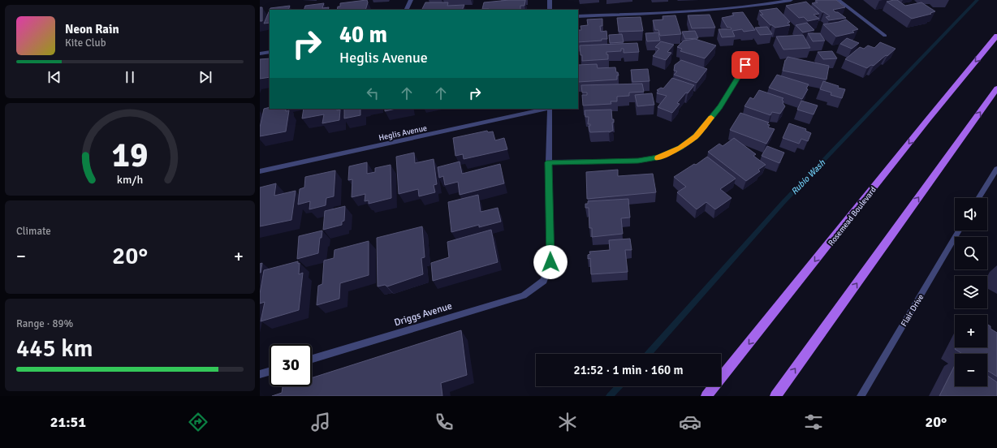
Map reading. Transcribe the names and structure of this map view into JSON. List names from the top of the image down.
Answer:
{
  "streets": {
    "main road": ["Rosemead Boulevard"],
    "street": ["Heglis Avenue", "Flair Drive", "Driggs Avenue"]
  },
  "water": ["Rubio Wash"],
  "page": {
    "turn": ["40 m", "Heglis Avenue"],
    "song": ["Neon Rain", "Kite Club"],
    "map_buttons": ["+", "−"],
    "tile": [
      "Climate",
      ["Range · 89%", "445 km"]
    ],
    "heat": ["−", "20°", "+"],
    "limit": "30",
    "trip": "21:52 · 1 min · 160 m",
    "tabs": ["21:51", "20°"],
    "gauge": ["19", "km/h"]
  }
}
